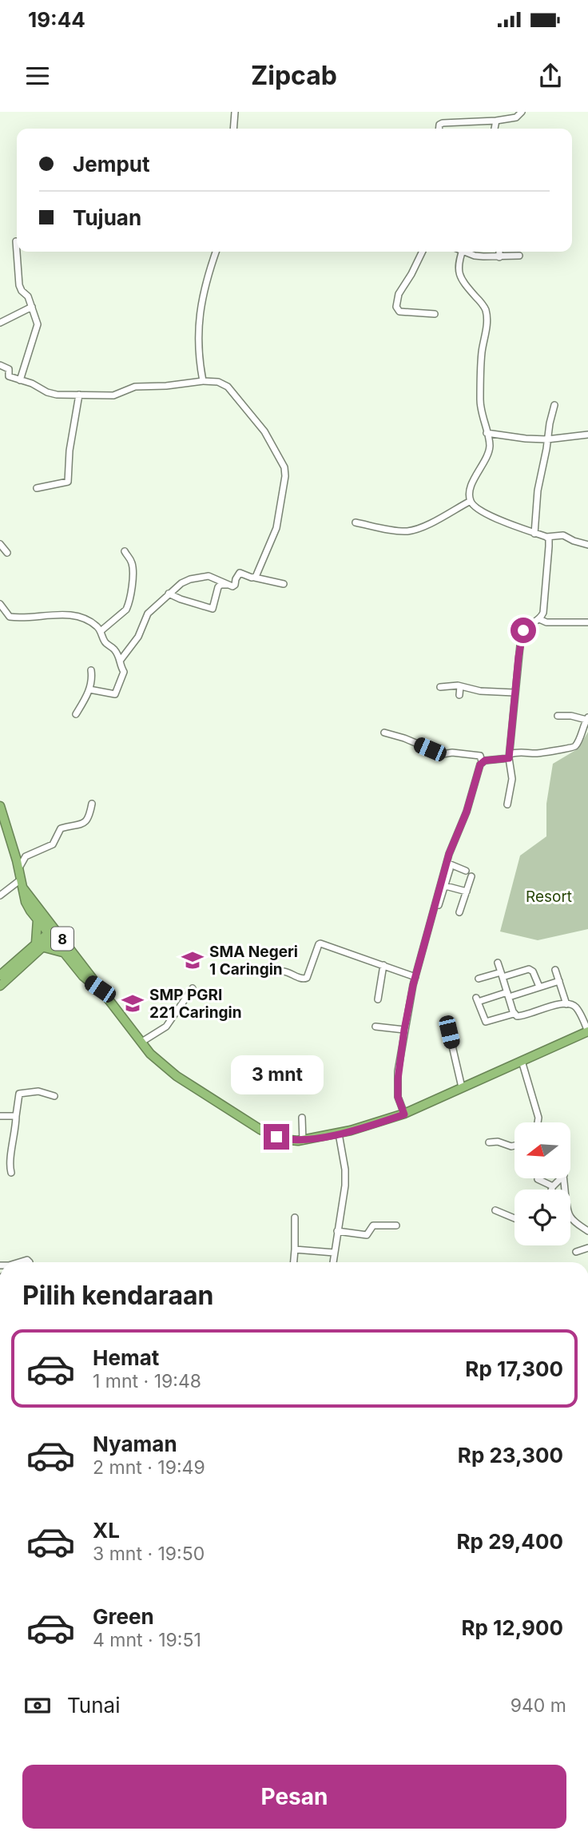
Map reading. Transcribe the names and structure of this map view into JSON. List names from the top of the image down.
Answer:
{
  "streets": {
    "highway": ["8"]
  },
  "parks": ["Resort"],
  "places": {
    "school or university": ["SMA Negeri 1 Caringin", "SMP PGRI 221 Caringin"]
  },
  "north": "left",
  "page": {
    "status": "19:44",
    "header": "Zipcab",
    "banner": ["Jemput", "Tujuan"],
    "bubble": "3 mnt",
    "heading": "Pilih kendaraan",
    "list": [
      {
        "name": "Hemat",
        "note": "1 mnt · 19:48",
        "value": "Rp 17,300"
      },
      {
        "name": "Nyaman",
        "note": "2 mnt · 19:49",
        "value": "Rp 23,300"
      },
      {
        "name": "XL",
        "note": "3 mnt · 19:50",
        "value": "Rp 29,400"
      },
      {
        "name": "Green",
        "note": "4 mnt · 19:51",
        "value": "Rp 12,900"
      }
    ],
    "pay": ["Tunai", "940 m"],
    "buttons": "Pesan"
  }
}
